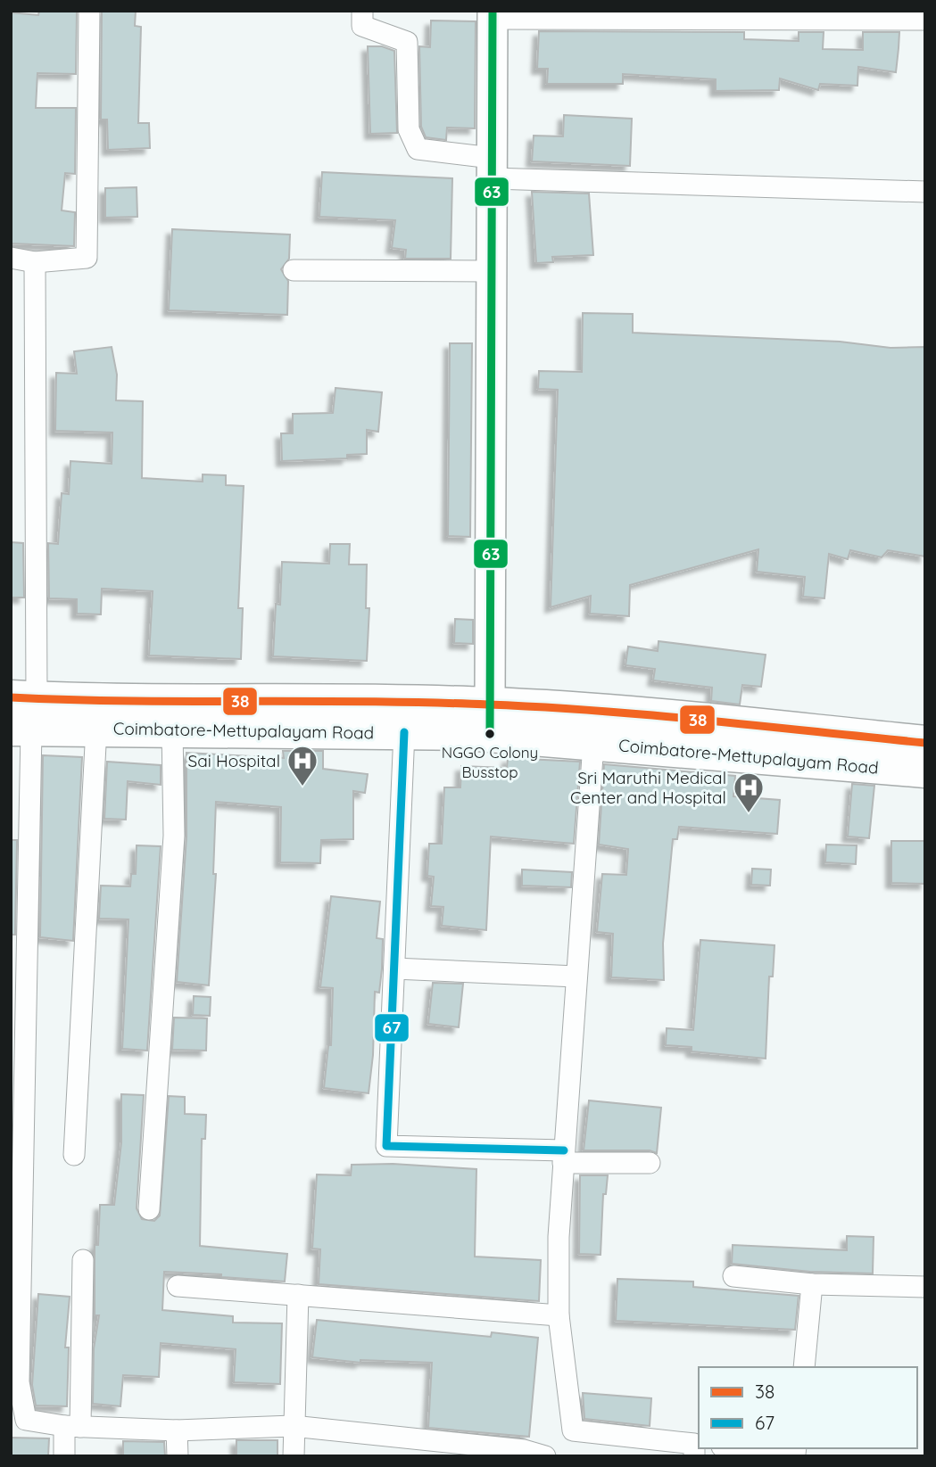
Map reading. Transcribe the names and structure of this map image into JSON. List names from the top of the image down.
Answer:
{
  "streets": {
    "highway": ["Coimbatore-Mettupalayam Road"]
  },
  "places": {
    "other": ["NGGO Colony Busstop"],
    "hospital": ["Sai Hospital", "Sri Maruthi Medical Center and Hospital"]
  },
  "lines": ["transit line 63", "transit line 38", "transit line 67"],
  "legend": ["38", "67"]
}
